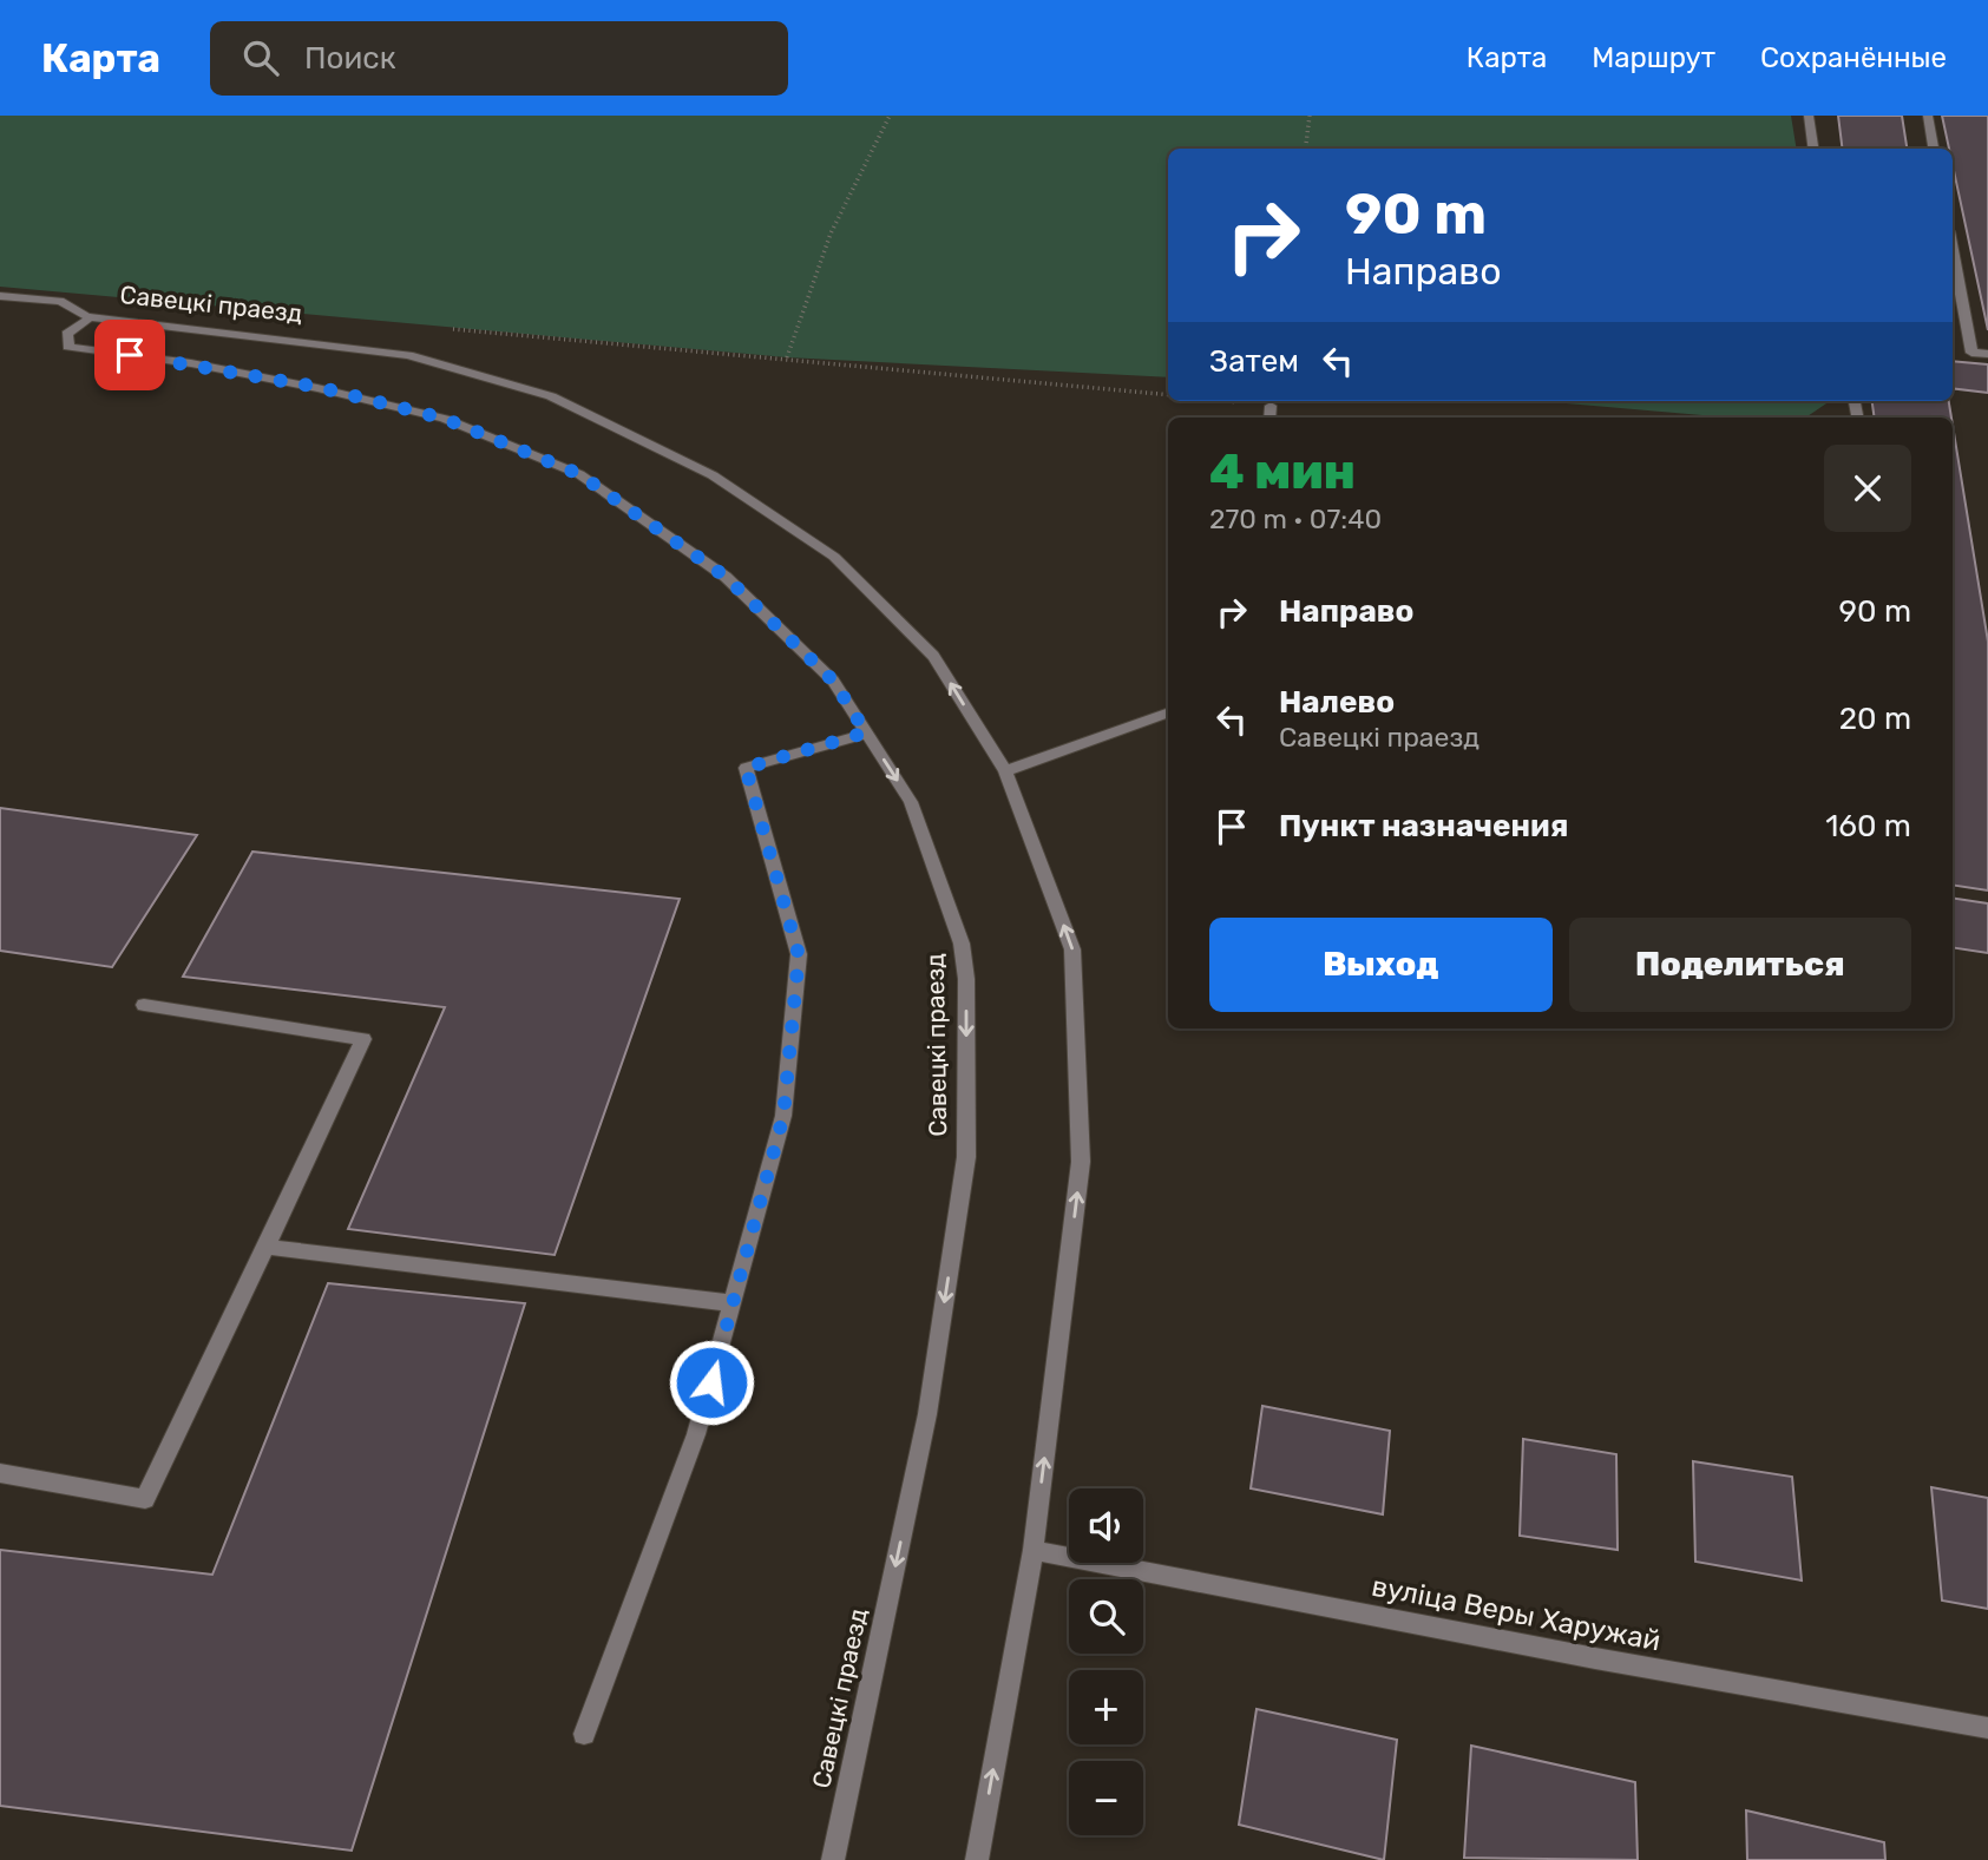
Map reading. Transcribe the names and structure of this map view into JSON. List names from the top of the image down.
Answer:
{
  "streets": {
    "street": ["Савецкі праезд", "вуліца Веры Харужай"]
  },
  "crossings": [
    ["Савецкі праезд", "вуліца Веры Харужай"]
  ],
  "page": {
    "header": "Карта",
    "search": "Поиск",
    "nav": ["Карта", "Маршрут", "Сохранённые"],
    "turn": ["90 m", "Направо"],
    "then": "Затем",
    "heading": ["4 мин", "270 m · 07:40"],
    "list": [
      {
        "name": "Направо",
        "value": "90 m"
      },
      {
        "name": "Налево",
        "note": "Савецкі праезд",
        "value": "20 m"
      },
      {
        "name": "Пункт назначения",
        "value": "160 m"
      }
    ],
    "buttons": ["Выход", "Поделиться"],
    "map_buttons": ["+", "−"]
  }
}
